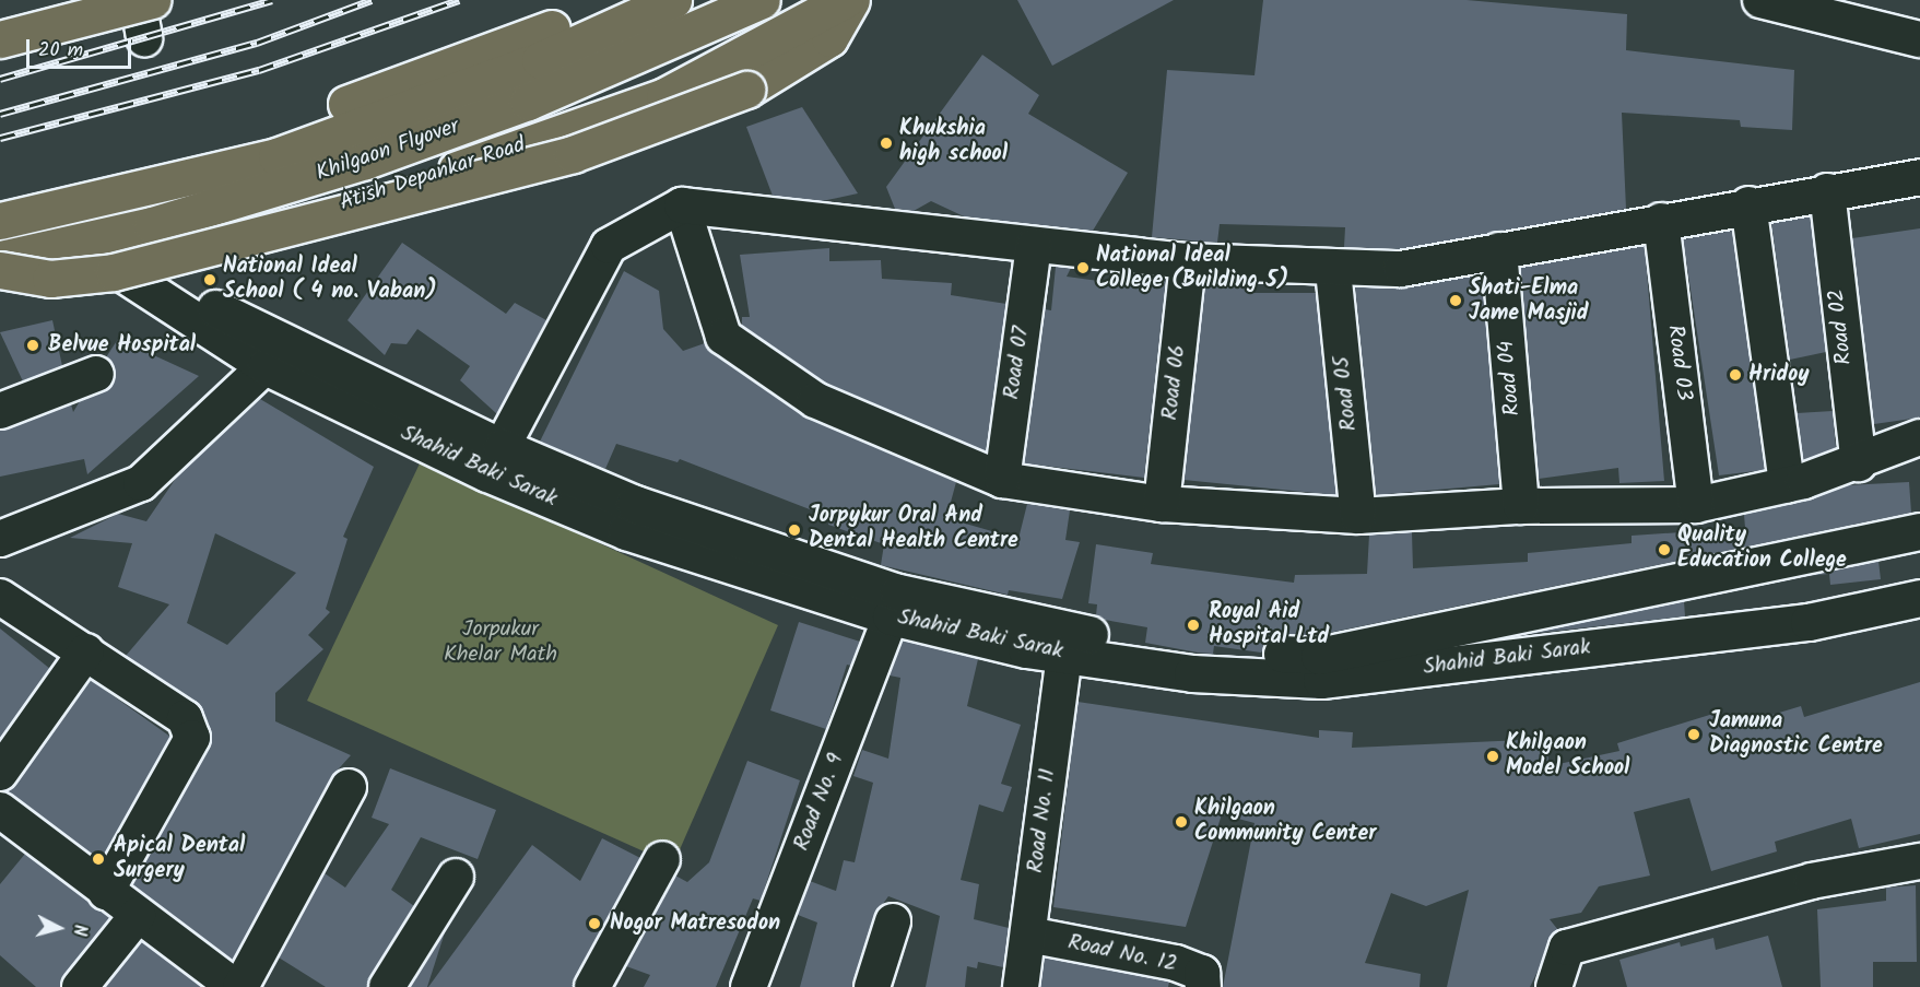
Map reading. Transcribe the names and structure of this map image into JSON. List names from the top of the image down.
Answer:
{
  "streets": {
    "main road": ["Khilgaon Flyover", "Atish Depankar Road"],
    "street": [
      "Road 02",
      "Road 07",
      "Road 03",
      "Road 04",
      "Road 06",
      "Road 05",
      "Shahid Baki Sarak",
      "Road No. 9",
      "Road No. 11",
      "Road No. 12"
    ]
  },
  "crossings": [
    ["Atish Depankar Road", "Shahid Baki Sarak"],
    ["Shahid Baki Sarak", "Road No. 9"],
    ["Shahid Baki Sarak", "Road No. 11"],
    ["Road No. 11", "Road No. 12"]
  ],
  "parks": ["Jorpukur Khelar Math"],
  "places": [
    "Khukshia high school",
    "National Ideal College (Building 5)",
    "National Ideal School ( 4 no. Vaban)",
    "Shati-Elma Jame Masjid",
    "Belvue Hospital",
    "Hridoy",
    "Jorpykur Oral And Dental Health Centre",
    "Quality Education College",
    "Royal Aid Hospital Ltd",
    "Jamuna Diagnostic Centre",
    "Khilgaon Model School",
    "Khilgaon Community Center",
    "Apical Dental Surgery",
    "Nogor Matresodon"
  ],
  "scale_bar": "20 m",
  "north": "right"
}
